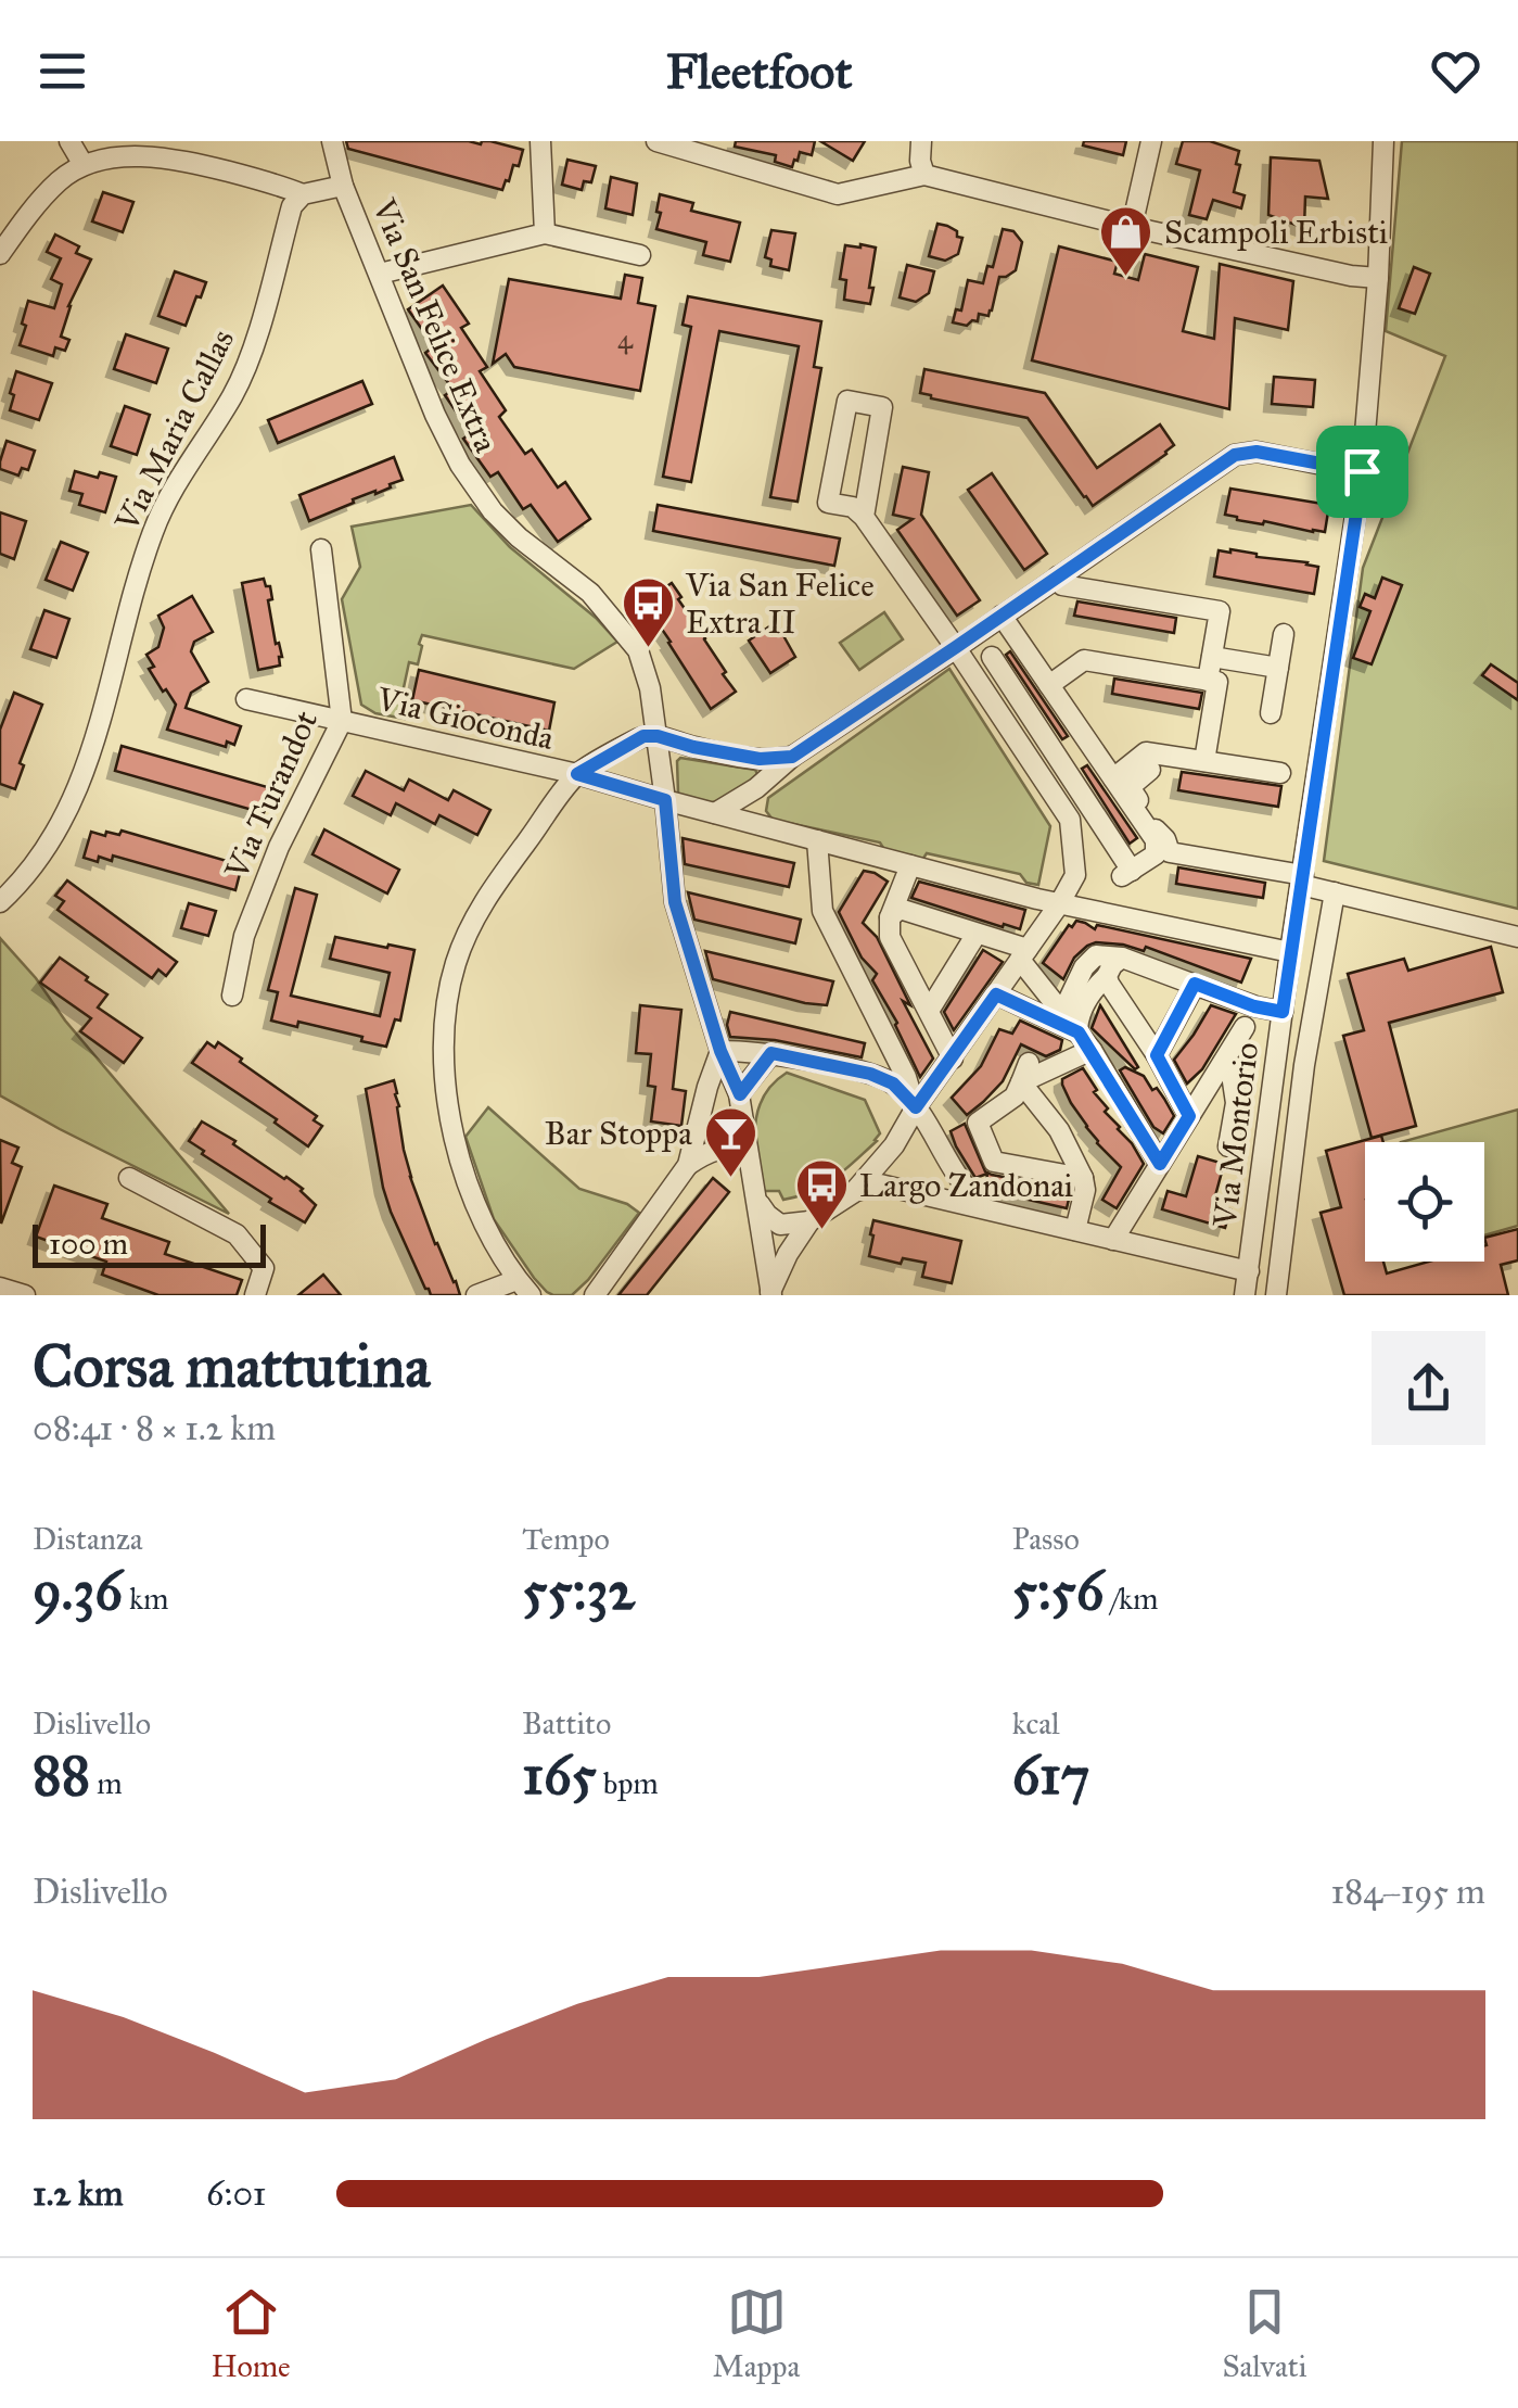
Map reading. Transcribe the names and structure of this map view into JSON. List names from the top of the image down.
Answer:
{
  "streets": {
    "street": [
      "Via San Felice Extra",
      "Via Maria Callas",
      "Via Gioconda",
      "Via Turandot",
      "Via Montorio"
    ]
  },
  "crossings": [
    ["Via San Felice Extra", "Via Gioconda"],
    ["Via Gioconda", "Via Turandot"],
    ["Via Gioconda", "Via Montorio"]
  ],
  "places": {
    "shop": ["Scampoli Erbisti"],
    "bus stop": ["Via San Felice Extra II", "Largo Zandonai"],
    "bar": ["Bar Stoppa"]
  },
  "house_numbers": ["4"],
  "scale_bar": "100 m",
  "page": {
    "header": "Fleetfoot",
    "scale": "100 m",
    "heading": ["Corsa mattutina", "08:41 · 8 × 1.2 km"],
    "stats": [
      ["Distanza", "9.36 km"],
      ["Tempo", "55:32"],
      ["Passo", "5:56 /km"],
      ["Dislivello", "88 m"],
      ["Battito", "165 bpm"],
      ["kcal", "617"]
    ],
    "chart": ["Dislivello", "184–195 m"],
    "list": [
      {
        "name": "1.2 km",
        "note": "6:01"
      }
    ],
    "tabs": ["Home", "Mappa", "Salvati"]
  }
}
